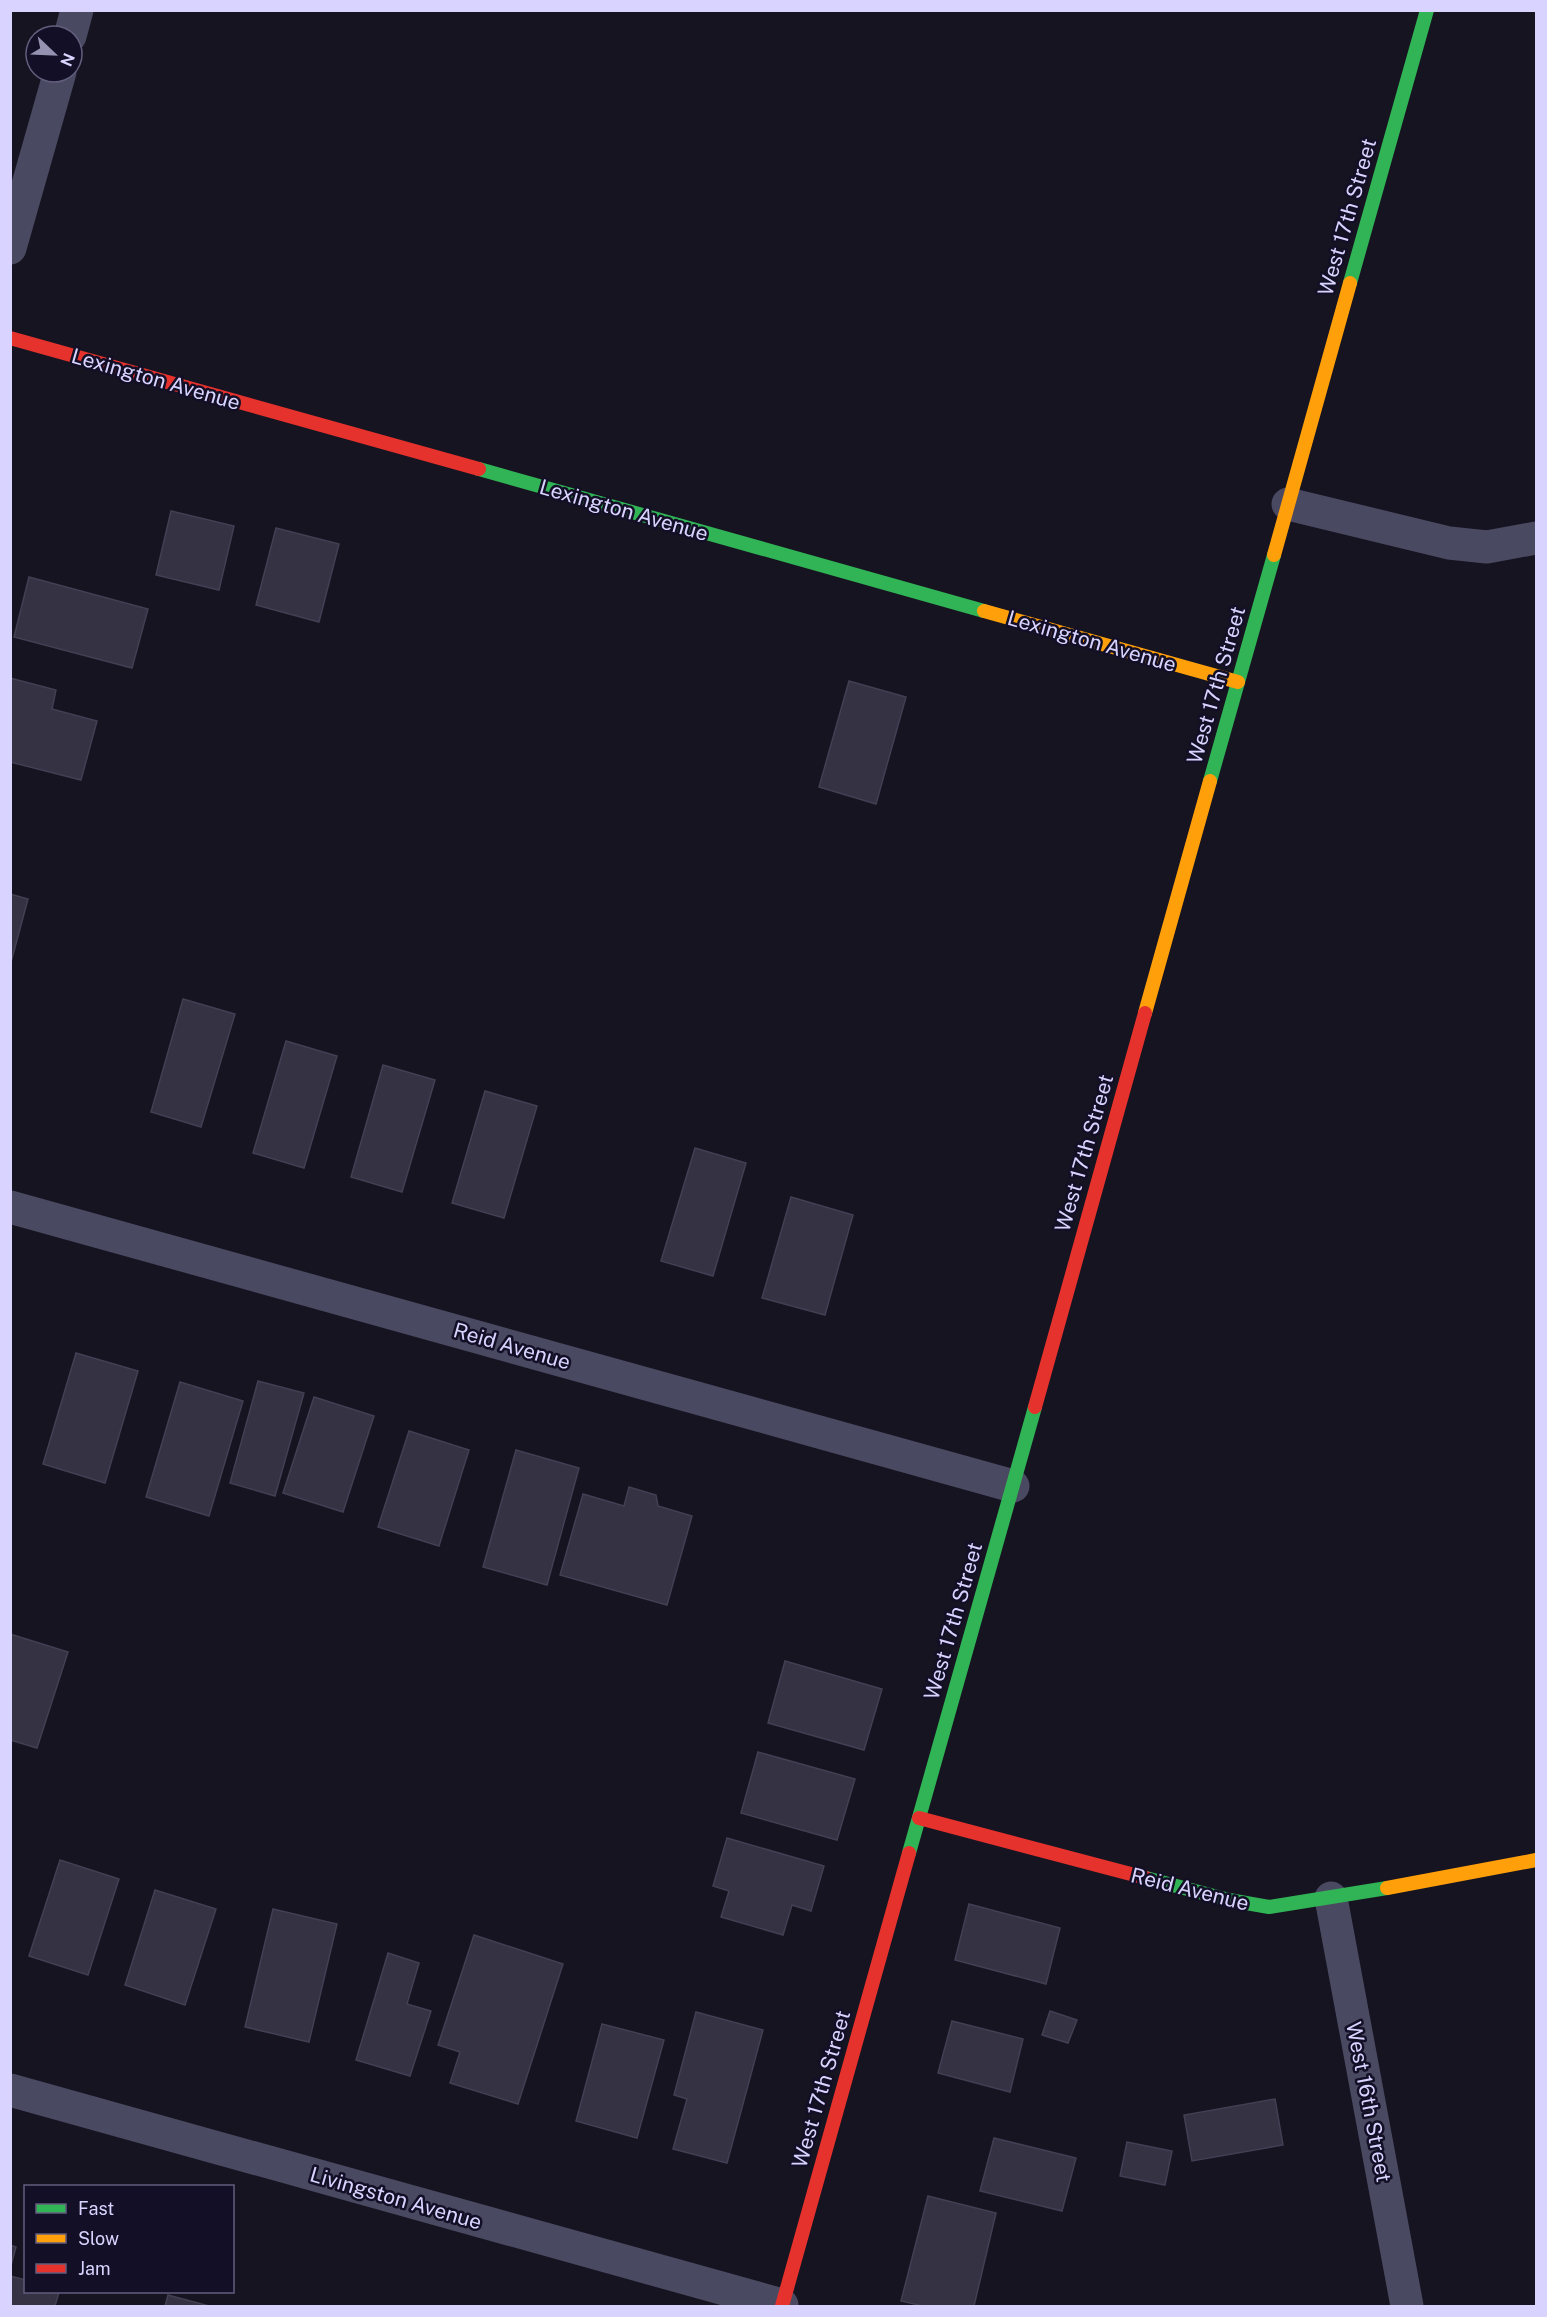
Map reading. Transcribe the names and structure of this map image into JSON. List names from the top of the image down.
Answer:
{
  "streets": {
    "street": [
      "West 17th Street",
      "Lexington Avenue",
      "Reid Avenue",
      "West 16th Street",
      "Livingston Avenue"
    ]
  },
  "crossings": [
    ["West 17th Street", "Lexington Avenue"],
    ["West 17th Street", "Reid Avenue"],
    ["West 17th Street", "Livingston Avenue"],
    ["Reid Avenue", "West 16th Street"]
  ],
  "legend": ["Fast", "Slow", "Jam"],
  "north": "bottom right"
}
